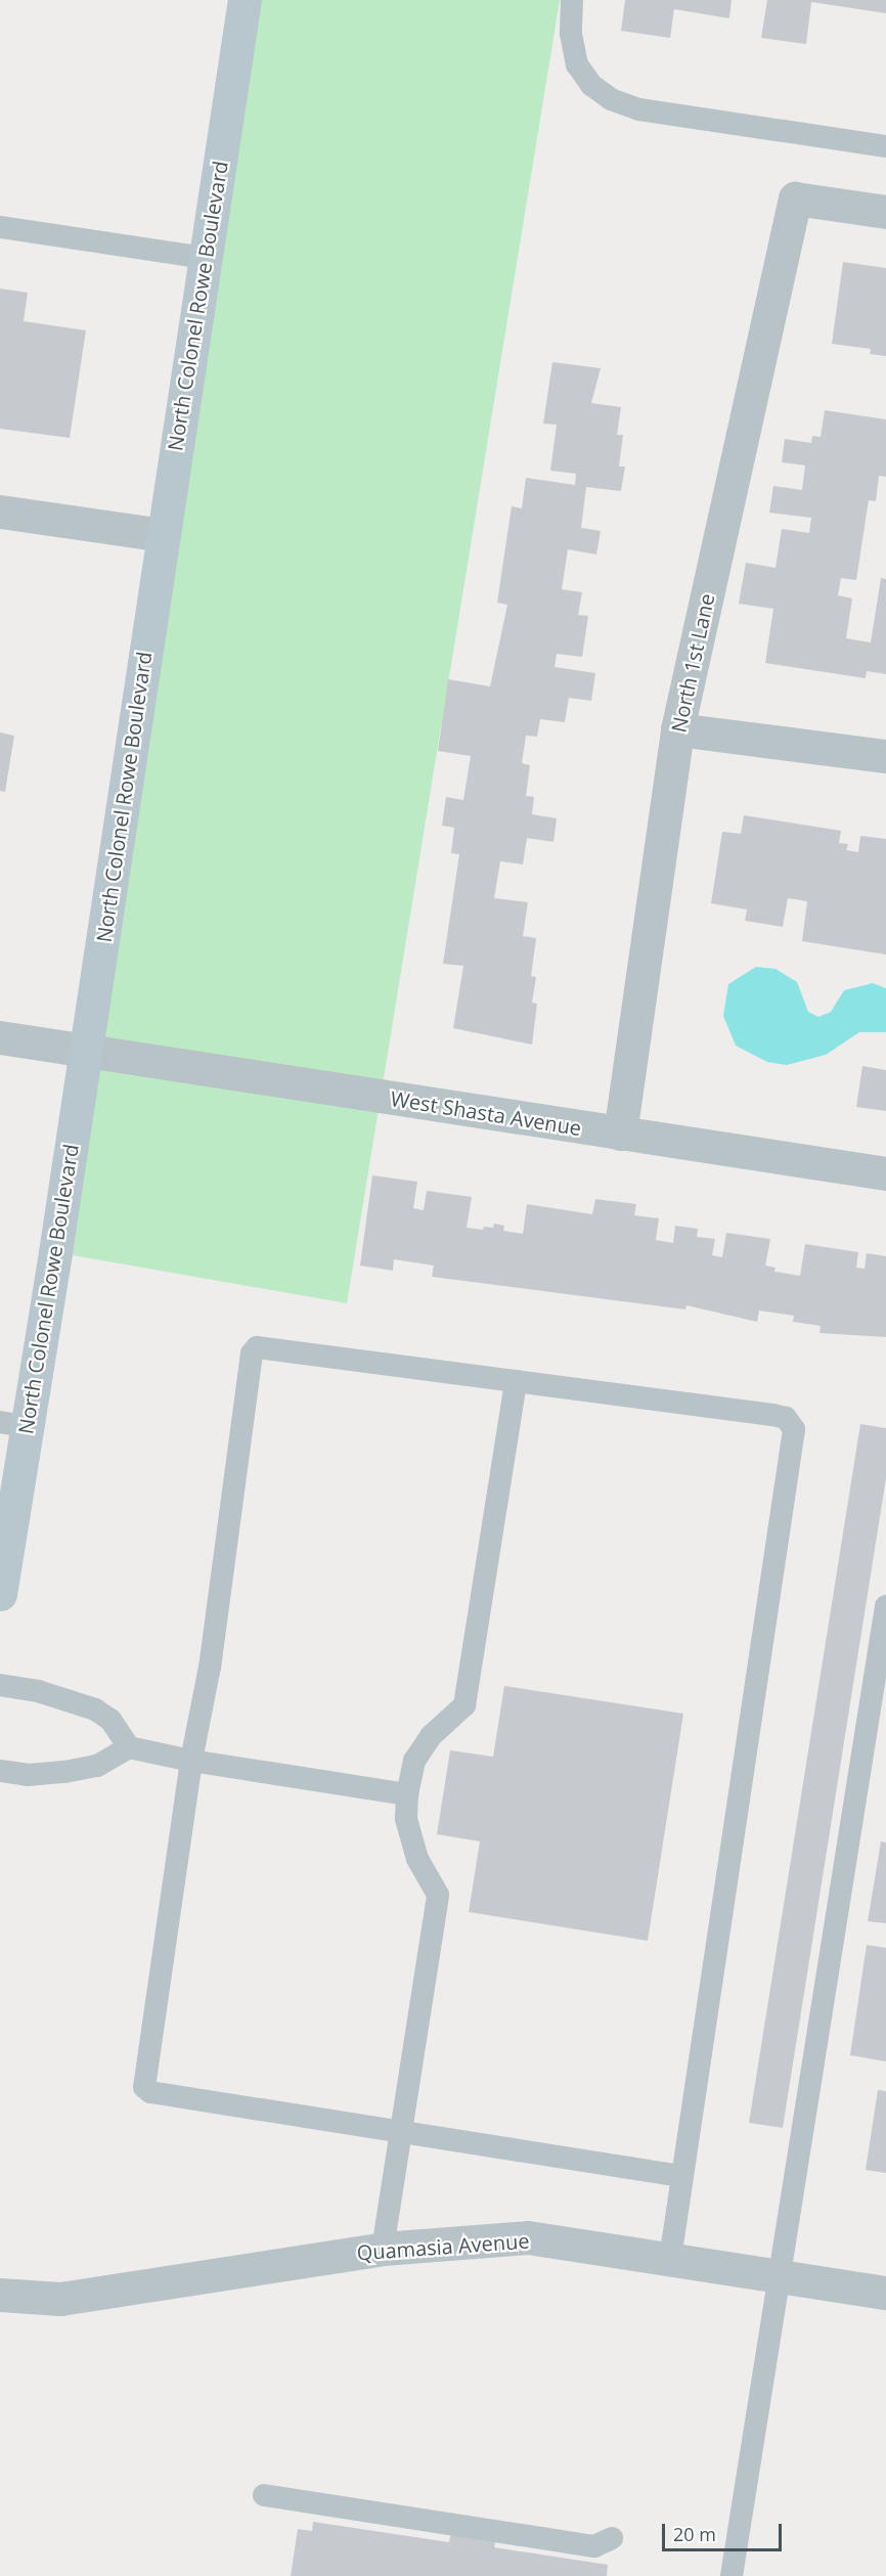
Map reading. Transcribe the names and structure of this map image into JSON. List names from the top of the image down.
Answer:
{
  "streets": {
    "main road": ["North Colonel Rowe Boulevard"],
    "street": ["North 1st Lane", "West Shasta Avenue", "Quamasia Avenue"]
  },
  "crossings": [
    ["North Colonel Rowe Boulevard", "West Shasta Avenue"],
    ["North 1st Lane", "West Shasta Avenue"]
  ],
  "scale_bar": "20 m"
}
